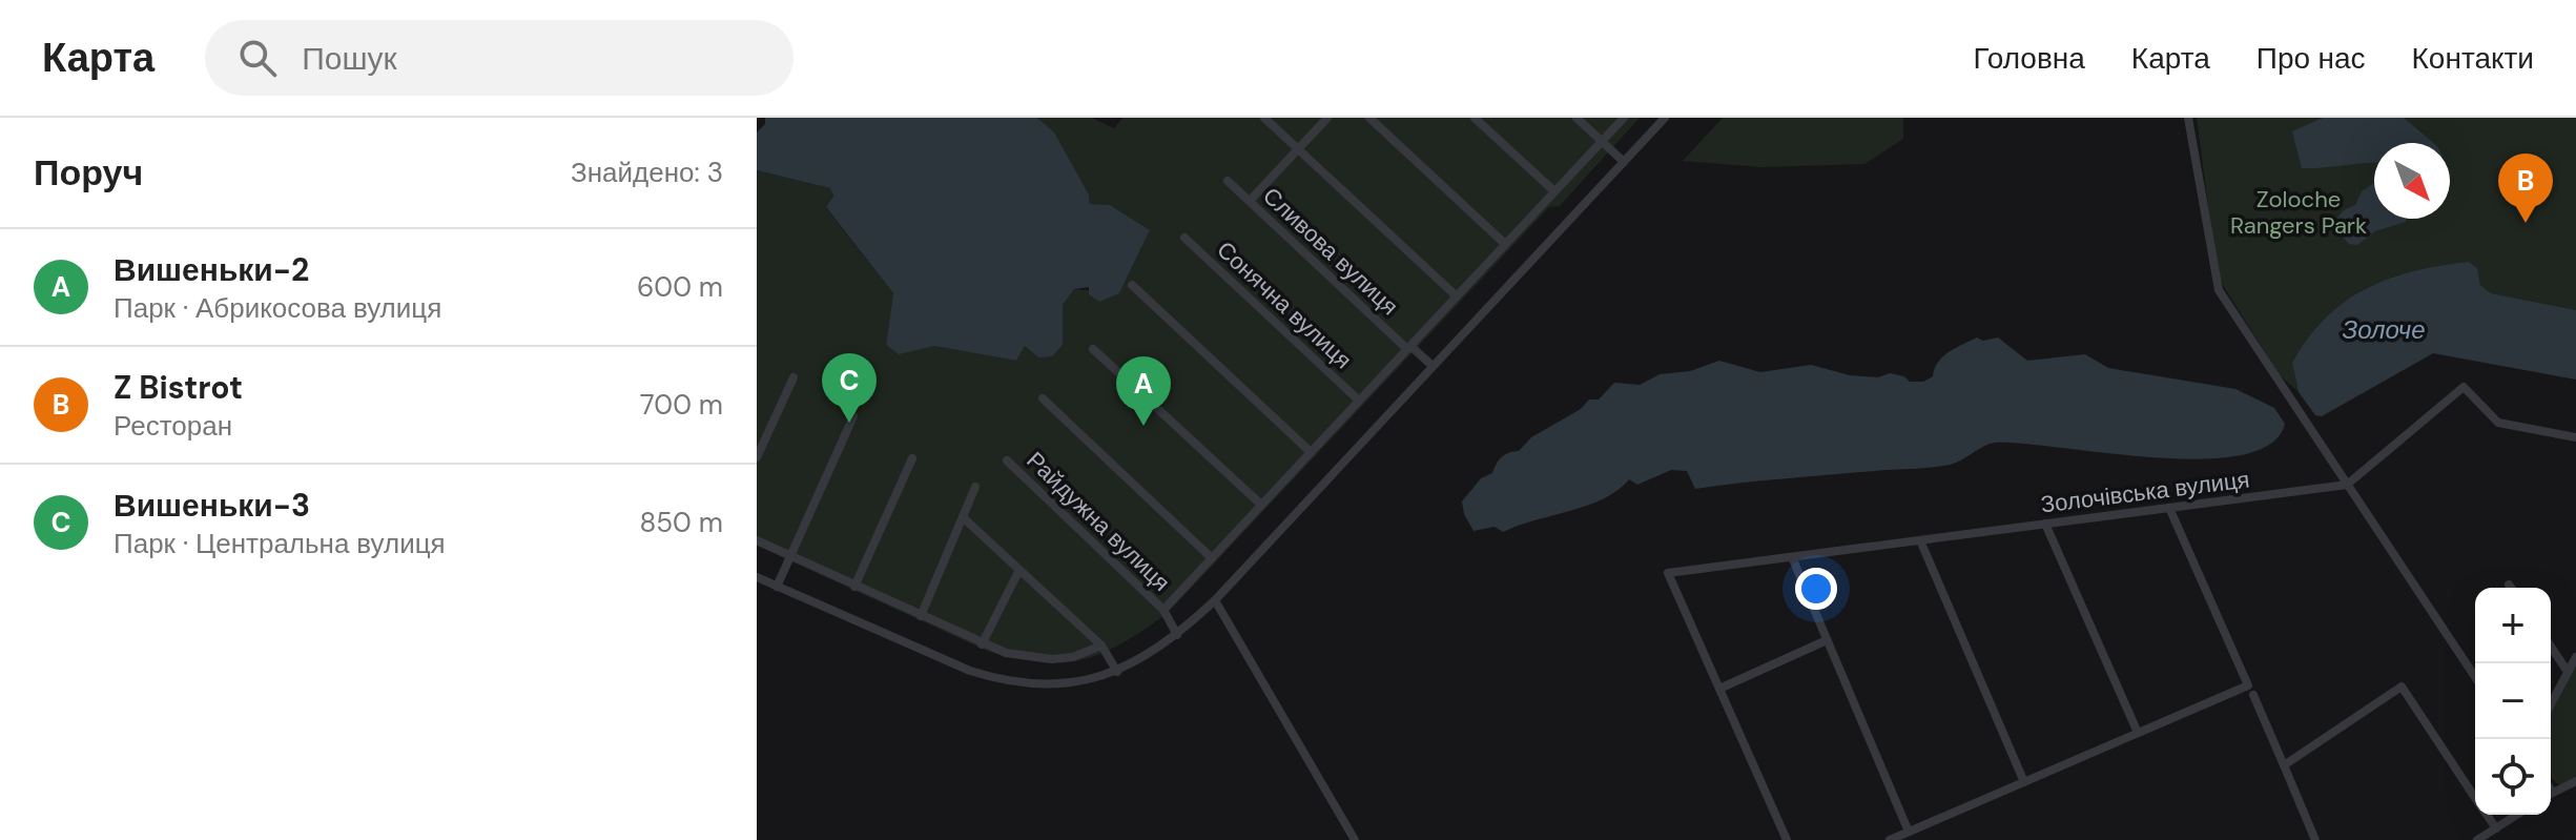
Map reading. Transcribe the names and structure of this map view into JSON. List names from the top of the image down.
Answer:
{
  "streets": {
    "street": [
      "Сливова вулиця",
      "Сонячна вулиця",
      "Золочівська вулиця",
      "Райдужна вулиця"
    ]
  },
  "water": ["Золоче"],
  "parks": ["Zoloche Rangers Park"],
  "north": "bottom right",
  "page": {
    "header": "Карта",
    "search": "Пошук",
    "nav": [
      "Головна",
      "Карта",
      "Про нас",
      "Контакти"
    ],
    "heading": ["Поруч", "Знайдено: 3"],
    "pins": ["B", "C", "A"],
    "list": [
      {
        "mark": "A",
        "name": "Вишеньки-2",
        "note": "Парк · Абрикосова вулиця",
        "value": "600 m"
      },
      {
        "mark": "B",
        "name": "Z Bistrot",
        "note": "Ресторан",
        "value": "700 m"
      },
      {
        "mark": "C",
        "name": "Вишеньки-3",
        "note": "Парк · Центральна вулиця",
        "value": "850 m"
      }
    ],
    "map_buttons": ["+", "−"]
  }
}
